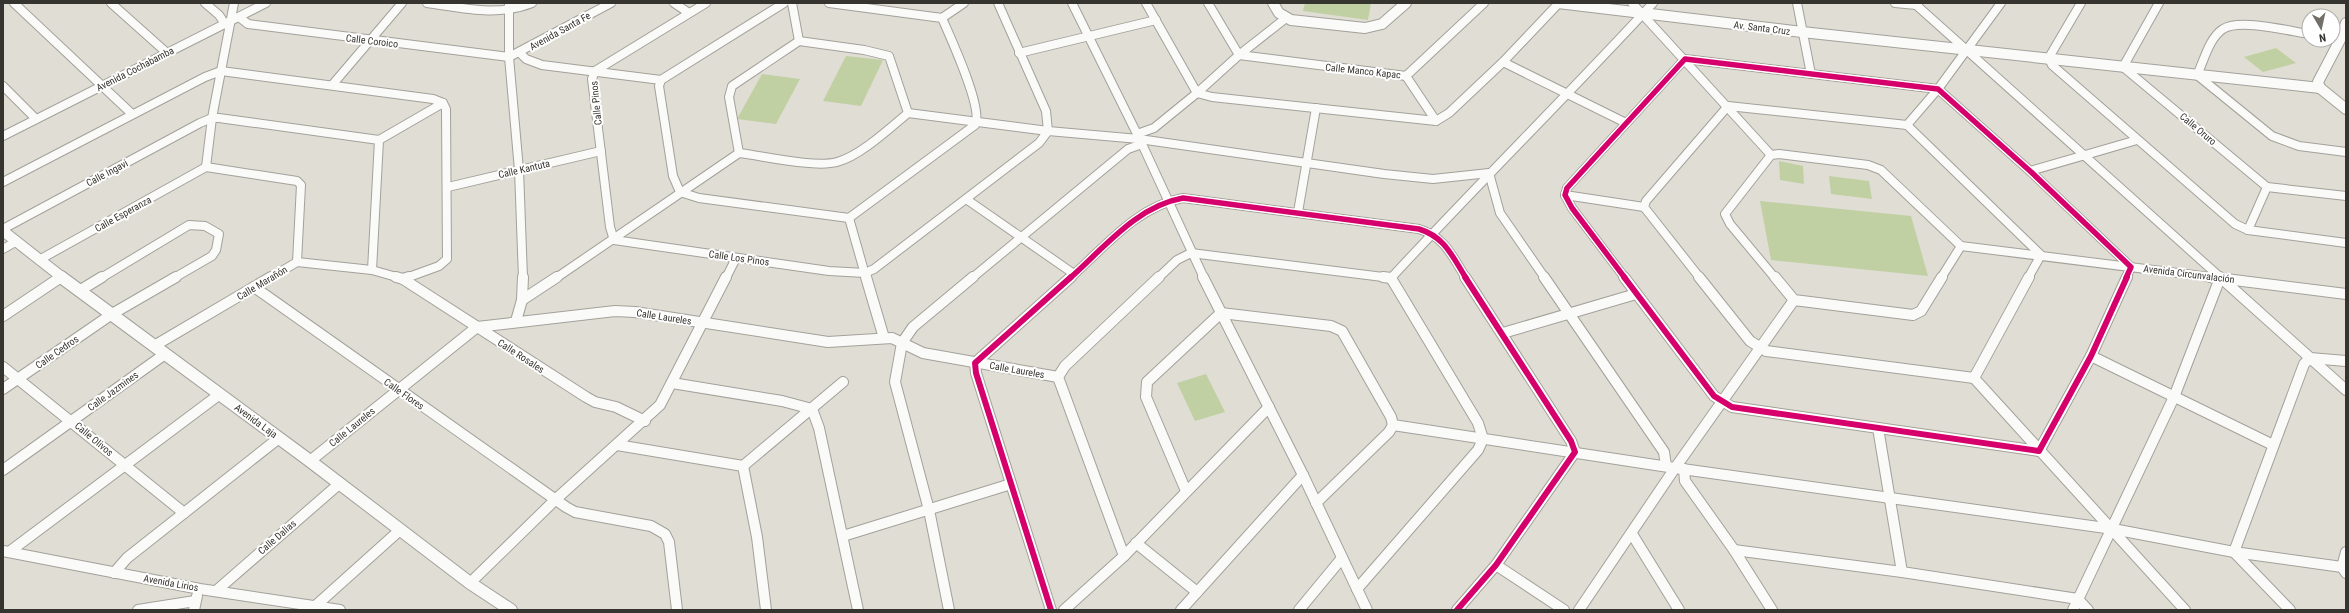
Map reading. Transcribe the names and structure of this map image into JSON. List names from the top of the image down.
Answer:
{
  "streets": {
    "street": [
      "Av. Santa Cruz",
      "Avenida Santa Fe",
      "Calle Coroico",
      "Avenida Cochabamba",
      "Calle Manco Kapac",
      "Calle Pinos",
      "Calle Oruro",
      "Calle Kantuta",
      "Calle Ingavi",
      "Calle Esperanza",
      "Calle Los Pinos",
      "Avenida Circunvalación",
      "Calle Marañón",
      "Calle Laureles",
      "Calle Cedros",
      "Calle Rosales",
      "Calle Jazmines",
      "Calle Flores",
      "Avenida Laja",
      "Calle Olivos",
      "Calle Dalias",
      "Avenida Lirios"
    ]
  },
  "crossings": [
    ["Av. Santa Cruz", "Calle Oruro"],
    ["Avenida Santa Fe", "Calle Coroico"],
    ["Calle Coroico", "Avenida Cochabamba"],
    ["Calle Pinos", "Calle Kantuta"],
    ["Calle Pinos", "Calle Los Pinos"],
    ["Calle Ingavi", "Avenida Laja"],
    ["Calle Esperanza", "Avenida Laja"],
    ["Calle Marañón", "Calle Rosales"],
    ["Calle Marañón", "Calle Flores"],
    ["Calle Marañón", "Avenida Laja"],
    ["Calle Laureles", "Calle Rosales"],
    ["Calle Laureles", "Calle Flores"],
    ["Calle Laureles", "Avenida Laja"],
    ["Calle Cedros", "Avenida Laja"],
    ["Calle Cedros", "Calle Olivos"],
    ["Calle Jazmines", "Avenida Laja"],
    ["Calle Jazmines", "Calle Olivos"],
    ["Avenida Laja", "Calle Dalias"],
    ["Calle Dalias", "Avenida Lirios"]
  ],
  "north": "bottom"
}
